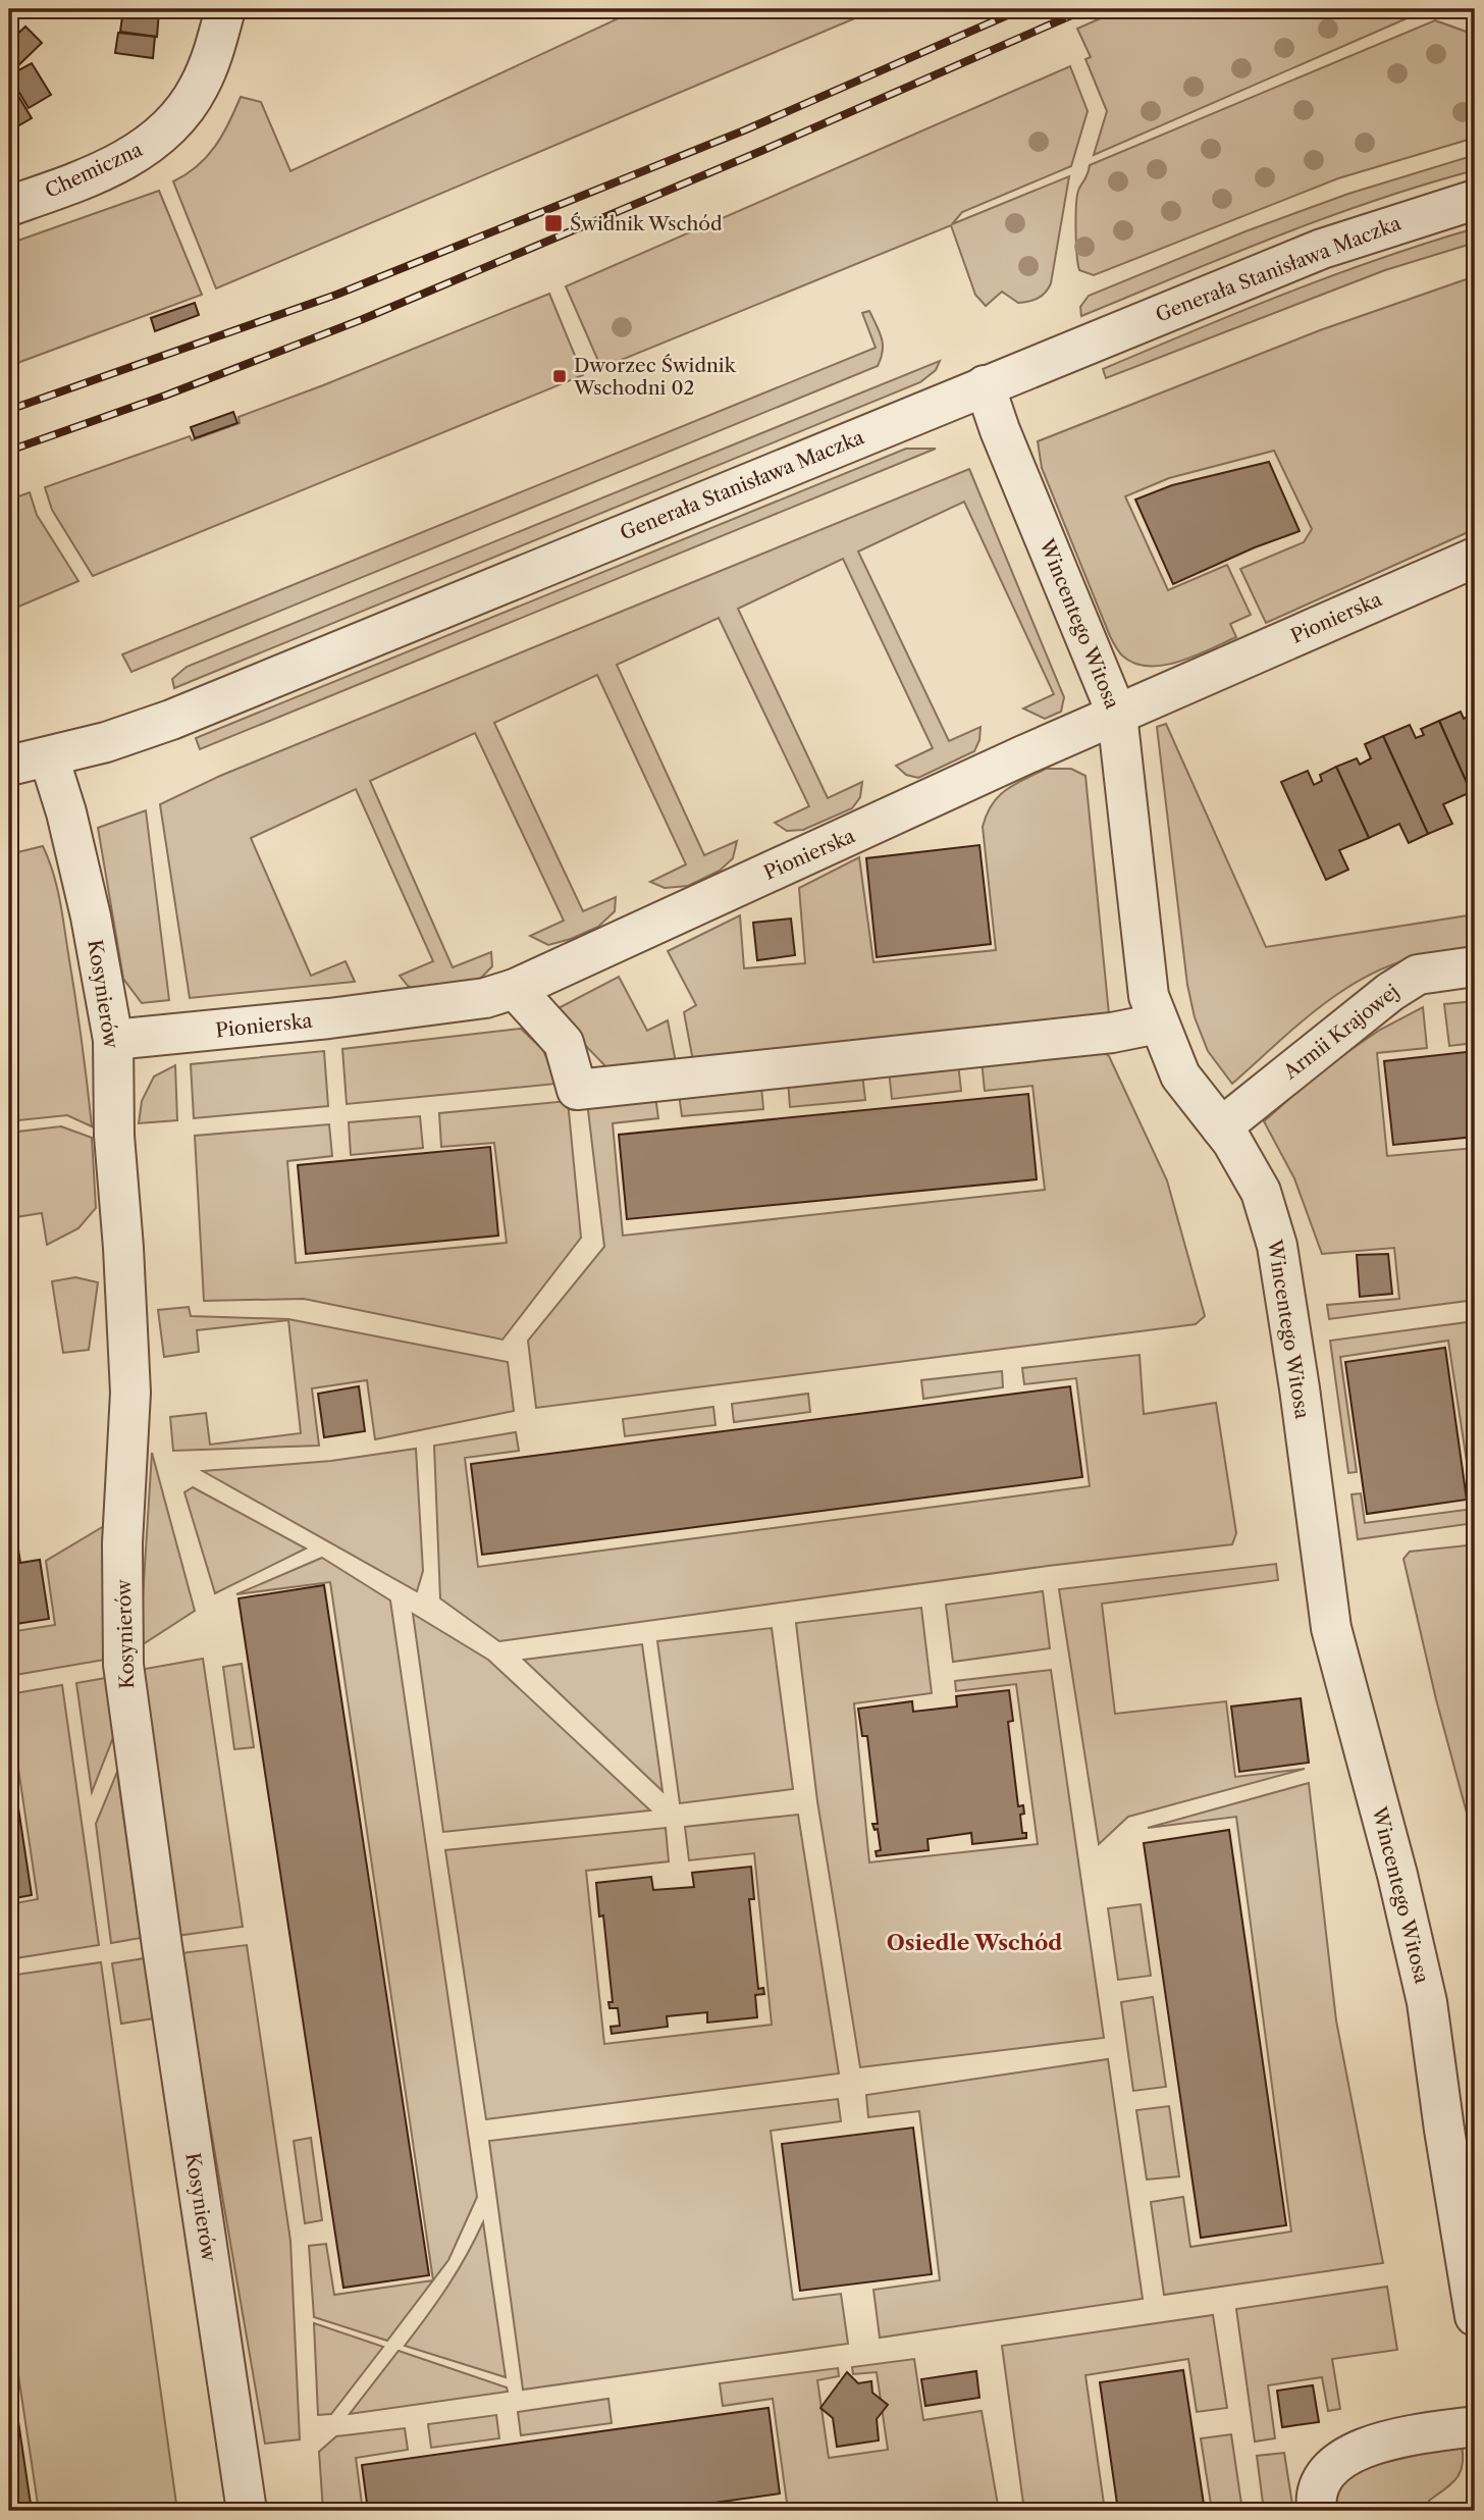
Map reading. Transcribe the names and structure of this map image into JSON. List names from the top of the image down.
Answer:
{
  "streets": {
    "street": [
      "Chemiczna",
      "Generała Stanisława Maczka",
      "Pionierska",
      "Wincentego Witosa",
      "Kosynierów",
      "Armii Krajowej"
    ]
  },
  "crossings": [
    ["Generała Stanisława Maczka", "Wincentego Witosa"],
    ["Generała Stanisława Maczka", "Kosynierów"],
    ["Pionierska", "Wincentego Witosa"],
    ["Pionierska", "Kosynierów"],
    ["Wincentego Witosa", "Armii Krajowej"]
  ],
  "districts": ["Osiedle Wschód"],
  "places": {
    "transit": ["Świdnik Wschód", "Dworzec Świdnik Wschodni 02"]
  }
}
